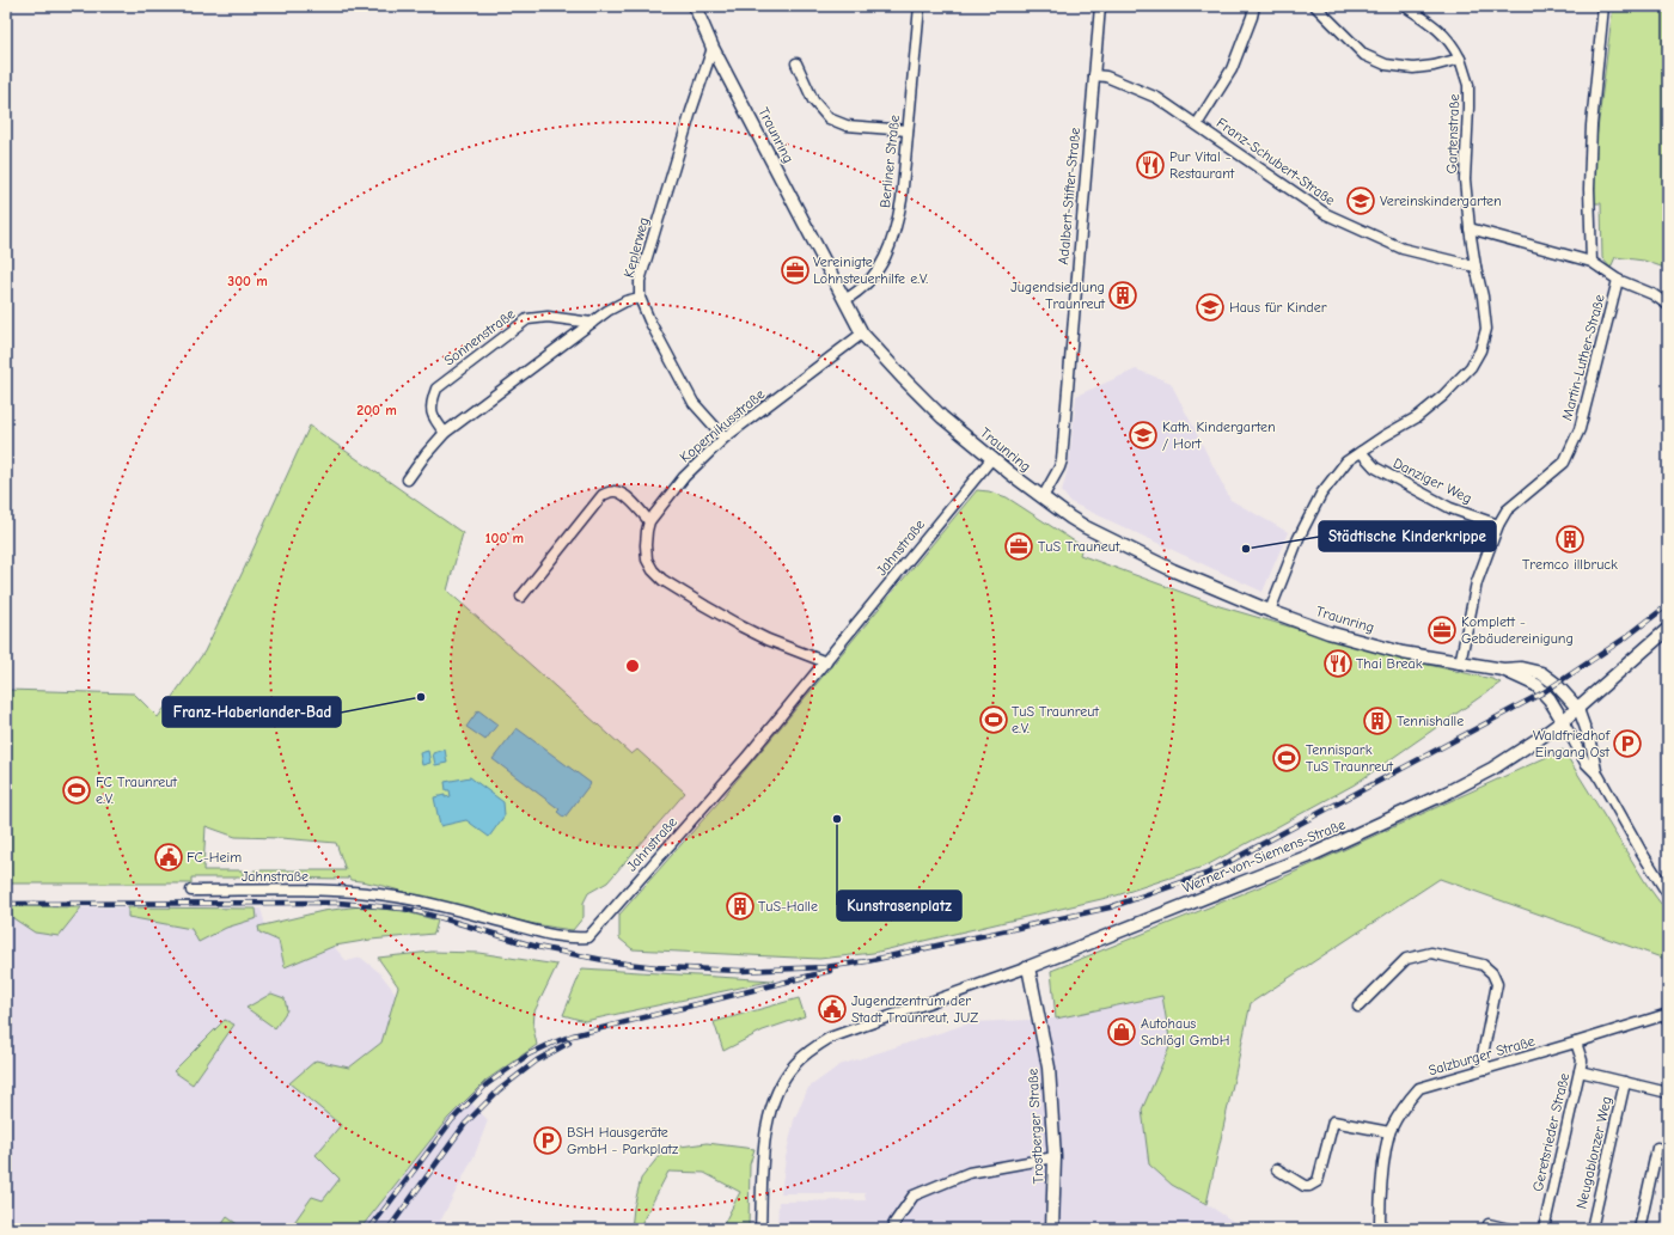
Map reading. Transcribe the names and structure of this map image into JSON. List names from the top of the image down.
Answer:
{
  "streets": {
    "street": [
      "Gartenstraße",
      "Traunring",
      "Berliner Straße",
      "Franz-Schubert-Straße",
      "Adalbert-Stifter-Straße",
      "Keplerweg",
      "Sonnenstraße",
      "Martin-Luther-Straße",
      "Kopernikusstraße",
      "Danziger Weg",
      "Jahnstraße",
      "Werner-von-Siemens-Straße",
      "Salzburger Straße",
      "Trostberger Straße",
      "Geretsrieder Straße",
      "Neugablonzer Weg"
    ]
  },
  "crossings": [
    ["Gartenstraße", "Traunring"],
    ["Gartenstraße", "Franz-Schubert-Straße"],
    ["Gartenstraße", "Danziger Weg"],
    ["Traunring", "Berliner Straße"],
    ["Traunring", "Adalbert-Stifter-Straße"],
    ["Traunring", "Keplerweg"],
    ["Traunring", "Martin-Luther-Straße"],
    ["Traunring", "Kopernikusstraße"],
    ["Traunring", "Jahnstraße"],
    ["Traunring", "Werner-von-Siemens-Straße"],
    ["Franz-Schubert-Straße", "Adalbert-Stifter-Straße"],
    ["Keplerweg", "Kopernikusstraße"],
    ["Martin-Luther-Straße", "Danziger Weg"],
    ["Kopernikusstraße", "Jahnstraße"],
    ["Werner-von-Siemens-Straße", "Trostberger Straße"],
    ["Salzburger Straße", "Geretsrieder Straße"]
  ],
  "places": {
    "restaurant": ["Pur Vital - Restaurant", "Thai Break"],
    "school or university": ["Vereinskindergarten", "Haus für Kinder", "Kath. Kindergarten / Hort"],
    "office": ["Vereinigte Lohnsteuerhilfe e.V.", "TuS Trauneut", "Komplett - Gebäudereinigung"],
    "building": [
      "Jugendsiedlung Traunreut",
      "Tremco illbruck",
      "Tennishalle",
      "TuS-Halle"
    ],
    "other": ["Städtische Kinderkrippe", "Franz-Haberlander-Bad", "Kunstrasenplatz"],
    "sports": ["TuS Traunreut e.V.", "Tennispark TuS Traunreut", "FC Traunreut e.V."],
    "parking": ["Waldfriedhof Eingang Ost", "BSH Hausgeräte GmbH - Parkplatz"],
    "public building": ["FC-Heim", "Jugendzentrum der Stadt Traunreut, JUZ"],
    "shop": ["Autohaus Schlögl GmbH"]
  },
  "rings": ["300 m", "200 m", "100 m"]
}
